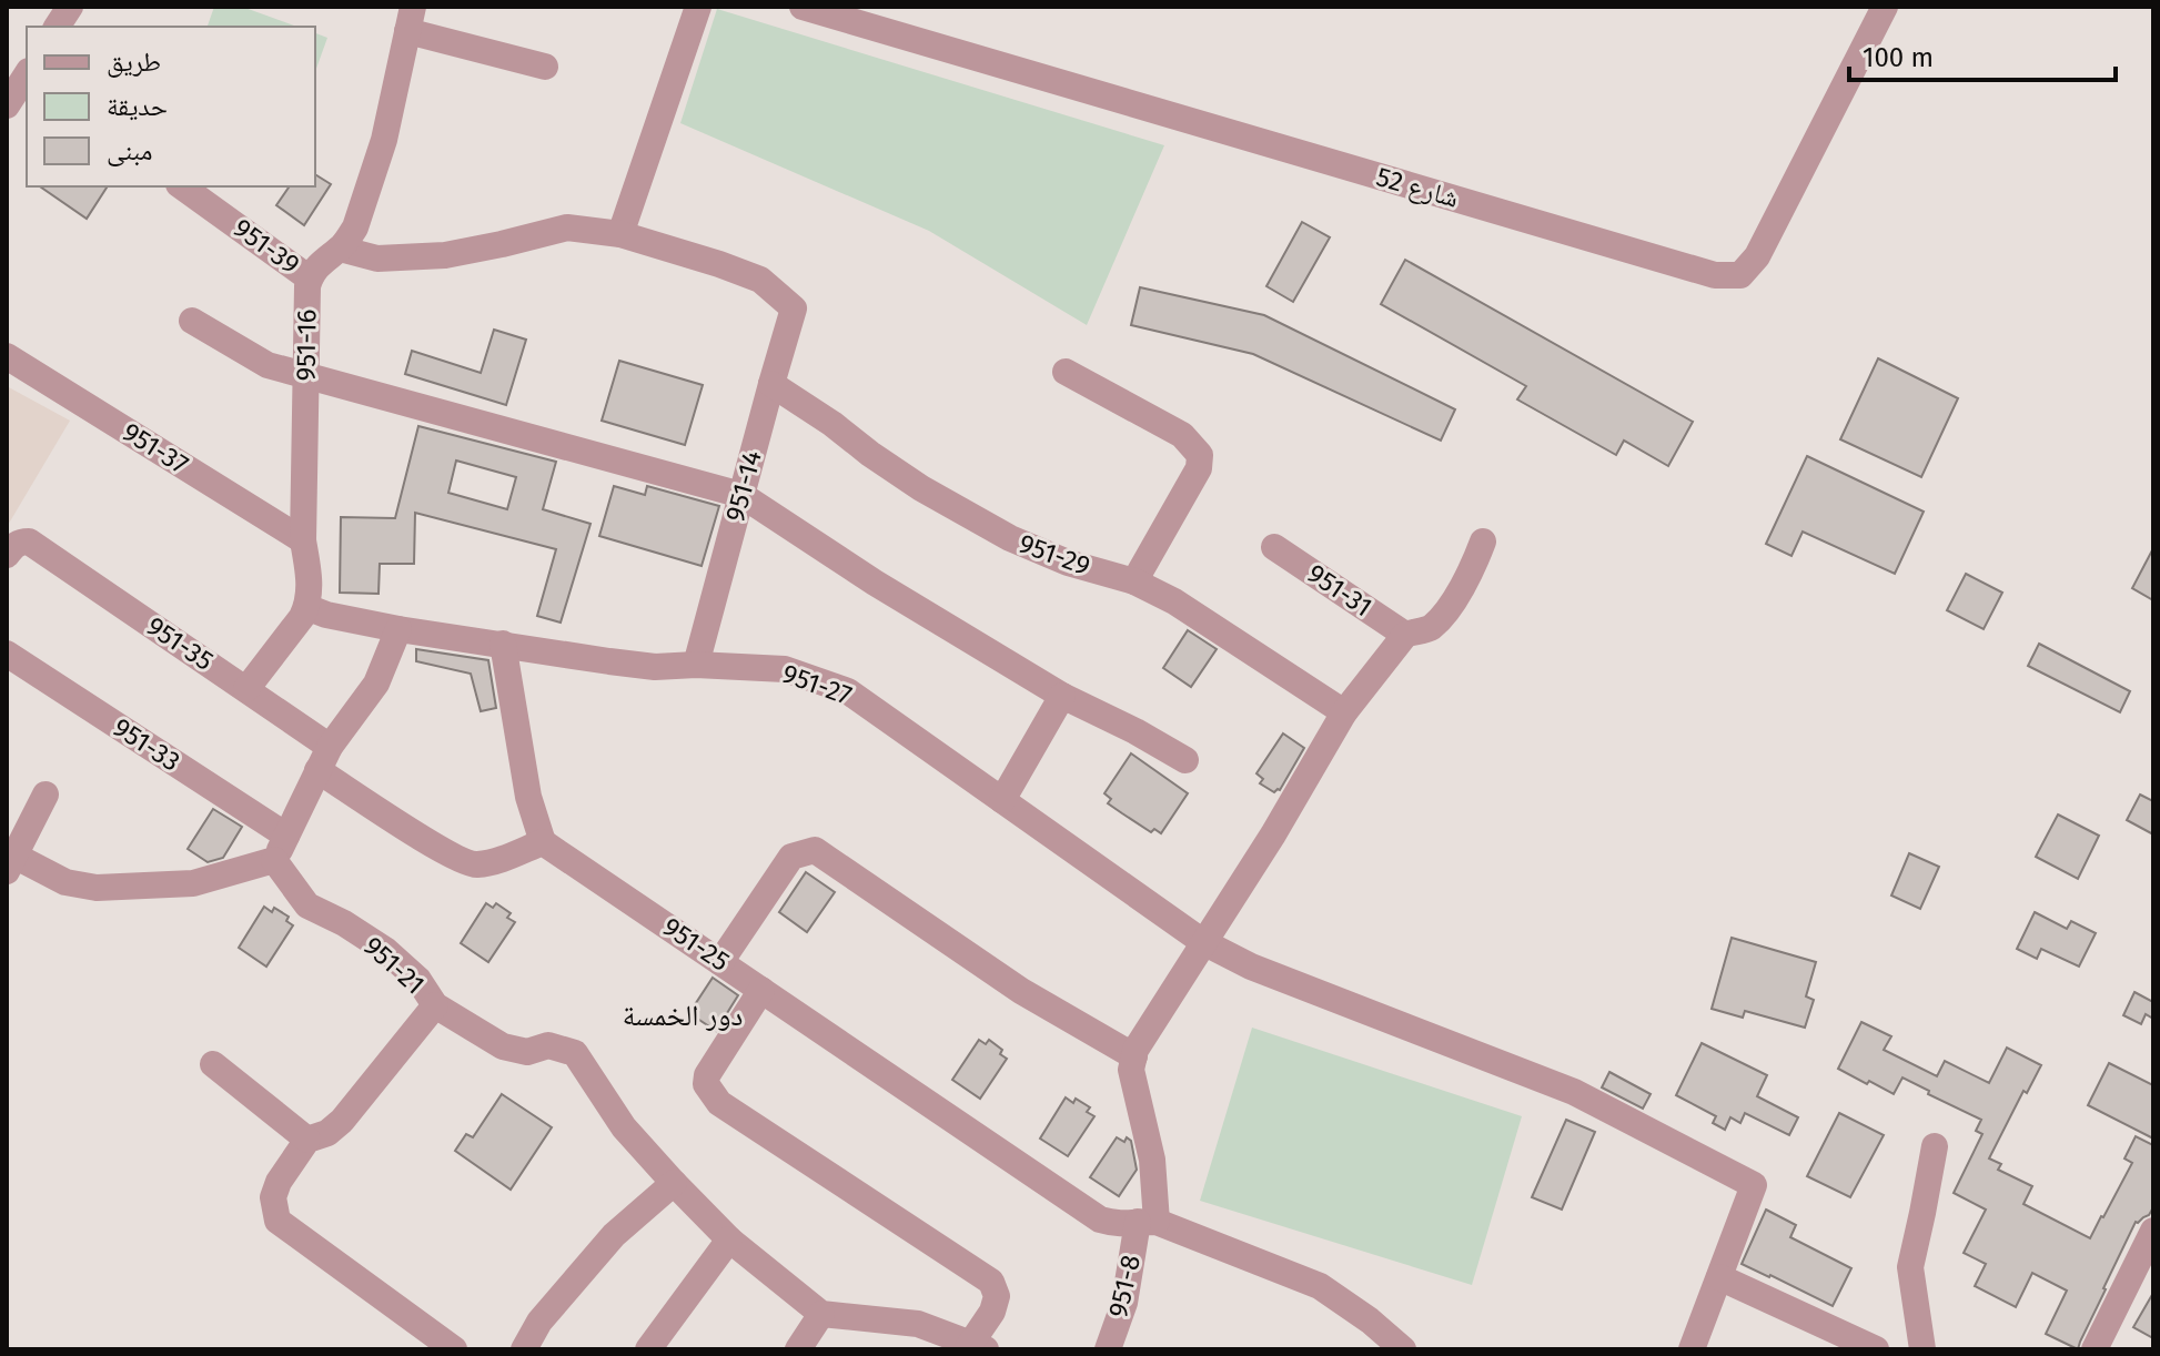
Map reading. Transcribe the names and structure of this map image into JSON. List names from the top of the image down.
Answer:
{
  "streets": {
    "street": [
      "شارع 52",
      "951-39",
      "951-16",
      "951-37",
      "951-14",
      "951-29",
      "951-31",
      "951-35",
      "951-27",
      "951-33",
      "951-25",
      "951-21",
      "951-8"
    ]
  },
  "crossings": [
    ["951-39", "951-16"],
    ["951-16", "951-37"],
    ["951-16", "951-27"],
    ["951-14", "951-29"],
    ["951-14", "951-27"],
    ["951-33", "951-21"],
    ["951-25", "951-8"]
  ],
  "districts": ["دور الخمسة"],
  "legend": ["طريق", "حديقة", "مبنى"],
  "scale_bar": "100 m"
}
